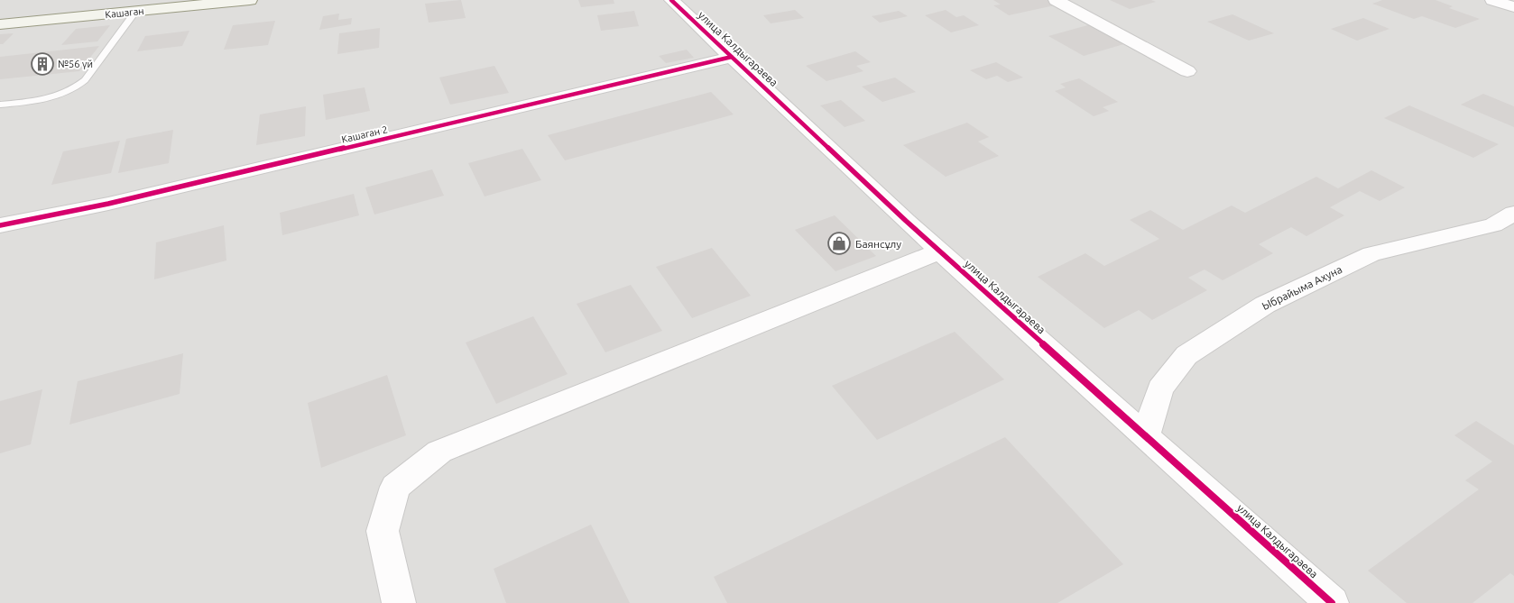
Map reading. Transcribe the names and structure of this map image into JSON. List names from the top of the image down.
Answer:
{
  "streets": {
    "street": [
      "Кашаган",
      "улица Калдыгараева",
      "Кашаган 2",
      "Ыбрайыма Ахуна"
    ]
  },
  "crossings": [
    ["улица Калдыгараева", "Кашаган 2"],
    ["улица Калдыгараева", "Ыбрайыма Ахуна"]
  ],
  "places": {
    "building": ["№56 үй"],
    "shop": ["Баянсұлу"]
  }
}
